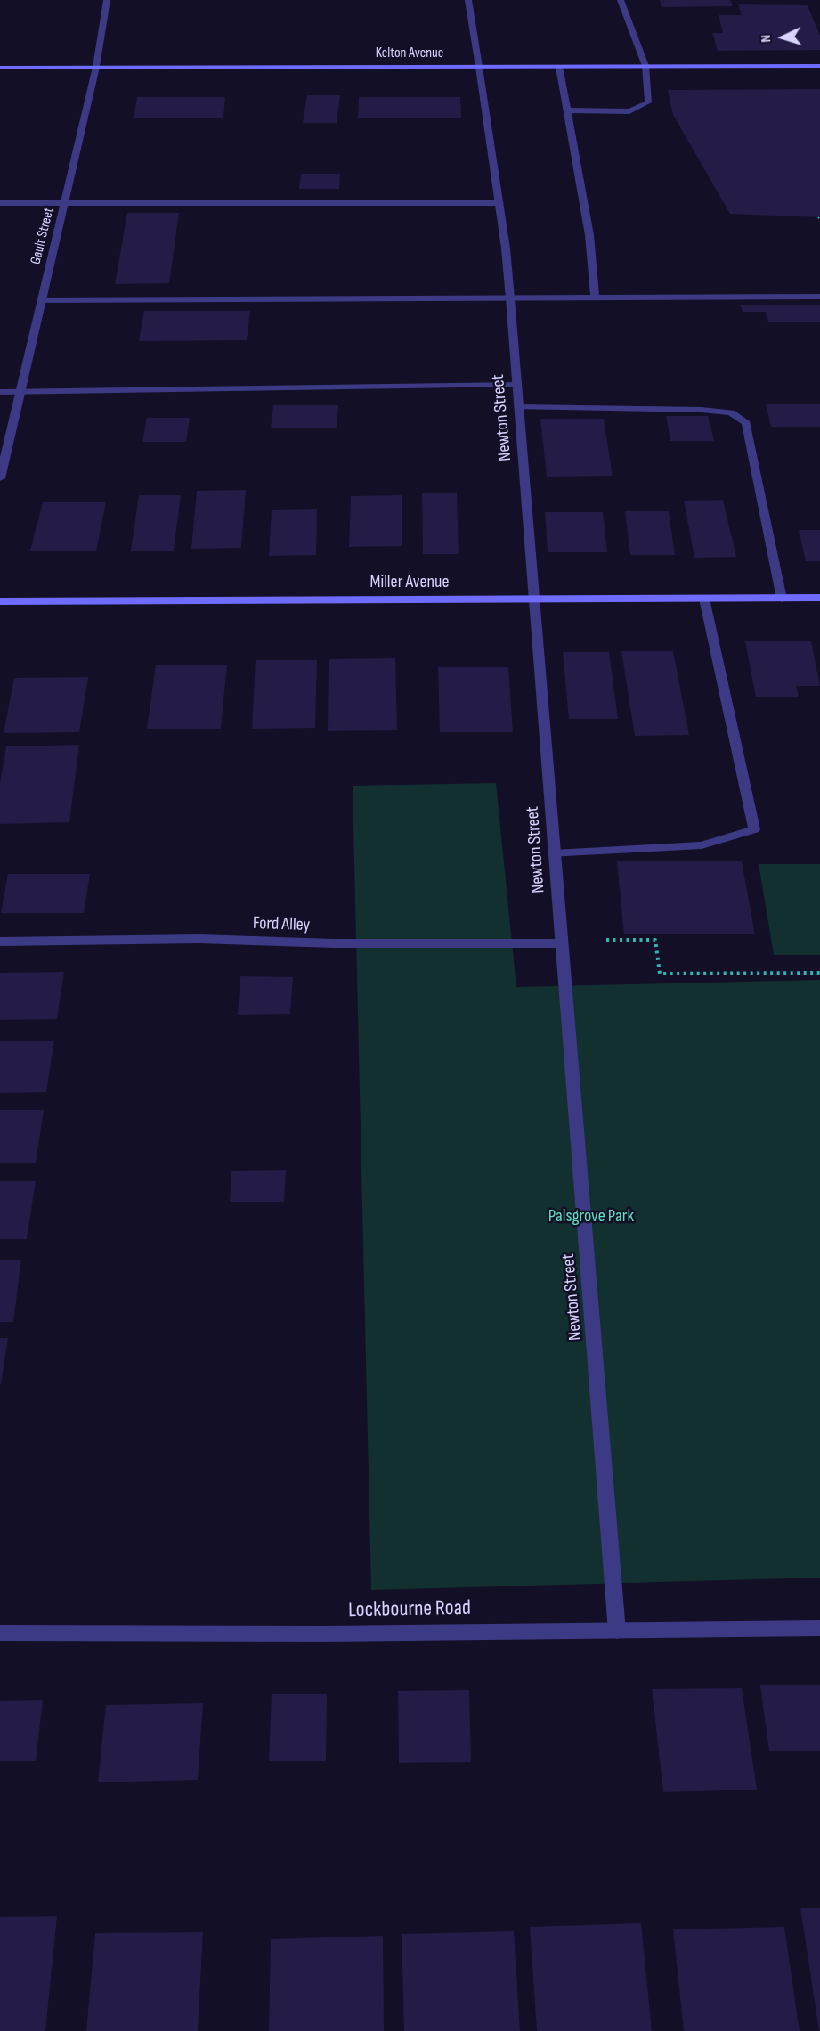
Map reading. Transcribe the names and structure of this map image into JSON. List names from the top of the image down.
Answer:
{
  "streets": {
    "main road": ["Kelton Avenue", "Miller Avenue"],
    "street": [
      "Gault Street",
      "Newton Street",
      "Ford Alley",
      "Lockbourne Road"
    ]
  },
  "crossings": [
    ["Kelton Avenue", "Gault Street"],
    ["Kelton Avenue", "Newton Street"],
    ["Newton Street", "Miller Avenue"],
    ["Newton Street", "Ford Alley"],
    ["Newton Street", "Lockbourne Road"]
  ],
  "parks": ["Palsgrove Park"],
  "north": "left"
}
